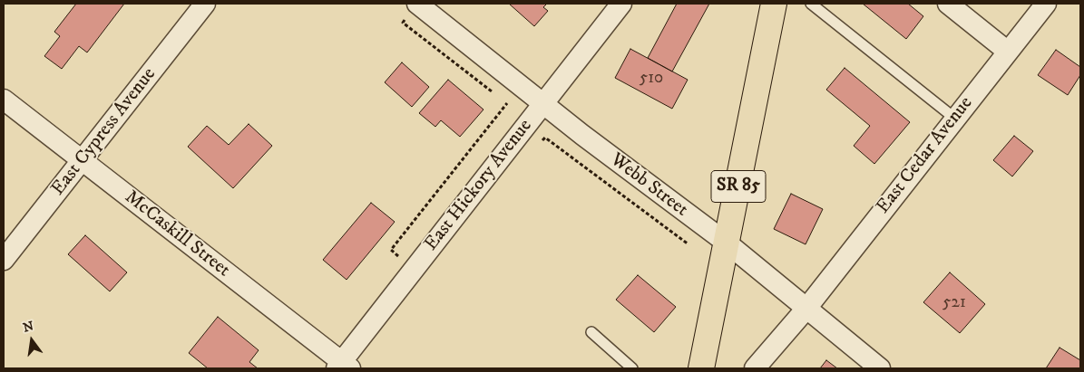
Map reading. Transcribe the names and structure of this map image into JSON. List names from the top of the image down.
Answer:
{
  "streets": {
    "main road": ["SR 85"],
    "street": [
      "East Cypress Avenue",
      "East Cedar Avenue",
      "East Hickory Avenue",
      "Webb Street",
      "McCaskill Street"
    ]
  },
  "crossings": [
    ["East Cypress Avenue", "McCaskill Street"],
    ["East Cedar Avenue", "Webb Street"],
    ["East Hickory Avenue", "Webb Street"],
    ["East Hickory Avenue", "McCaskill Street"],
    ["Webb Street", "SR 85"]
  ],
  "house_numbers": ["510", "521"],
  "north": "top"
}
